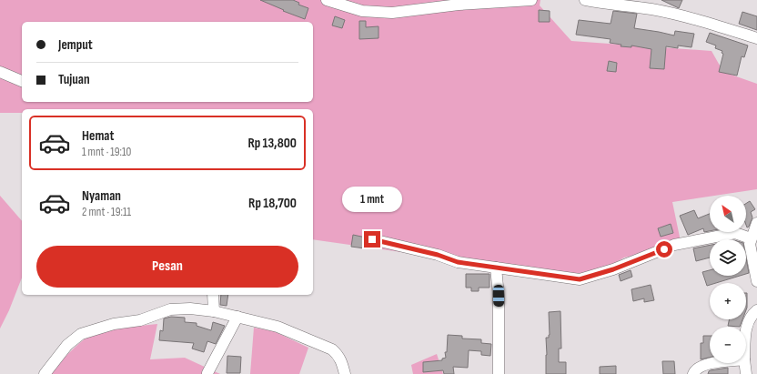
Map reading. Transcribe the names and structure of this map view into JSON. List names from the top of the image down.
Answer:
{
  "north": "top left",
  "page": {
    "banner": ["Jemput", "Tujuan"],
    "list": [
      {
        "name": "Hemat",
        "note": "1 mnt · 19:10",
        "value": "Rp 13,800"
      },
      {
        "name": "Nyaman",
        "note": "2 mnt · 19:11",
        "value": "Rp 18,700"
      }
    ],
    "bubble": "1 mnt",
    "map_buttons": ["+", "−"],
    "buttons": "Pesan"
  }
}
